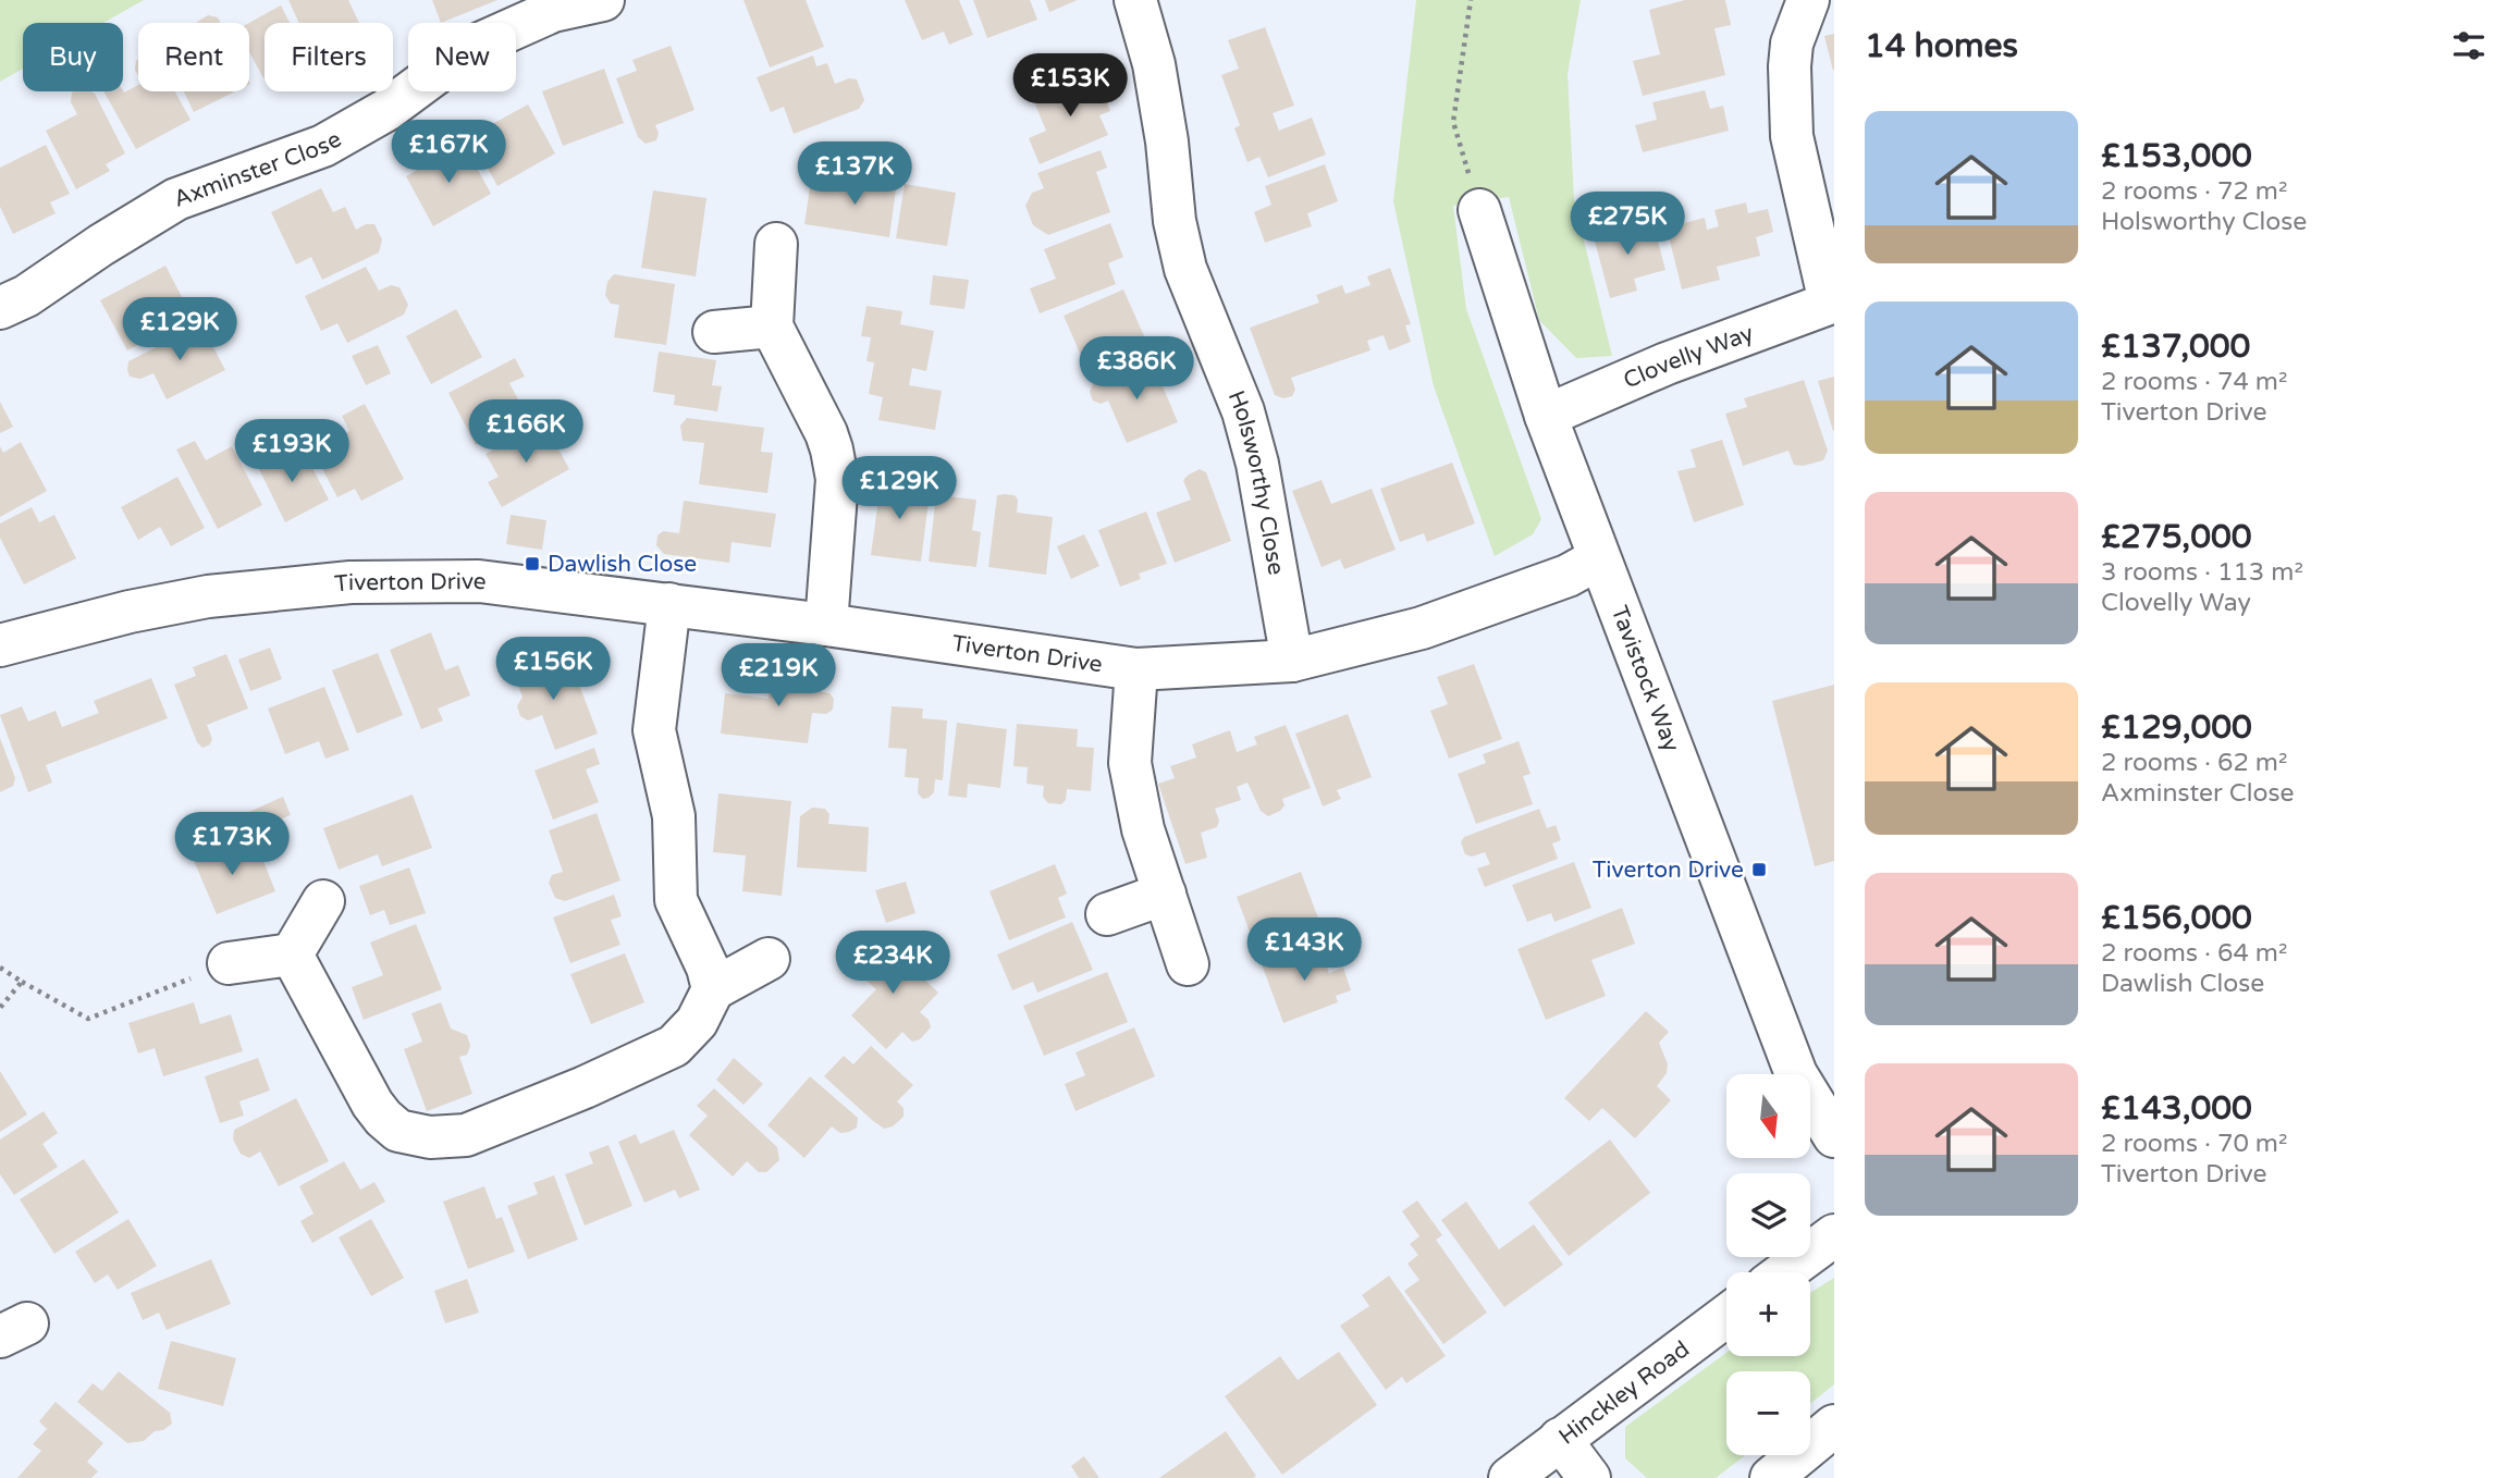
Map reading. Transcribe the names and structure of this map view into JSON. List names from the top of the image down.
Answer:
{
  "streets": {
    "street": [
      "Axminster Close",
      "Clovelly Way",
      "Holsworthy Close",
      "Tiverton Drive",
      "Tavistock Way",
      "Hinckley Road"
    ]
  },
  "crossings": [
    ["Clovelly Way", "Tavistock Way"],
    ["Holsworthy Close", "Tiverton Drive"],
    ["Tiverton Drive", "Tavistock Way"]
  ],
  "places": {
    "transit": ["Dawlish Close", "Tiverton Drive"]
  },
  "north": "bottom",
  "page": {
    "heading": "14 homes",
    "chip": [
      "Buy",
      "Rent",
      "Filters",
      "New"
    ],
    "price": [
      "£153K",
      "£167K",
      "£137K",
      "£275K",
      "£129K",
      "£386K",
      "£166K",
      "£193K",
      "£129K",
      "£156K",
      "£219K",
      "£173K",
      "£143K",
      "£234K"
    ],
    "list": [
      {
        "name": "£153,000",
        "note": "2 rooms · 72 m² · Holsworthy Close"
      },
      {
        "name": "£137,000",
        "note": "2 rooms · 74 m² · Tiverton Drive"
      },
      {
        "name": "£275,000",
        "note": "3 rooms · 113 m² · Clovelly Way"
      },
      {
        "name": "£129,000",
        "note": "2 rooms · 62 m² · Axminster Close"
      },
      {
        "name": "£156,000",
        "note": "2 rooms · 64 m² · Dawlish Close"
      },
      {
        "name": "£143,000",
        "note": "2 rooms · 70 m² · Tiverton Drive"
      }
    ],
    "map_buttons": ["+", "−"]
  }
}
